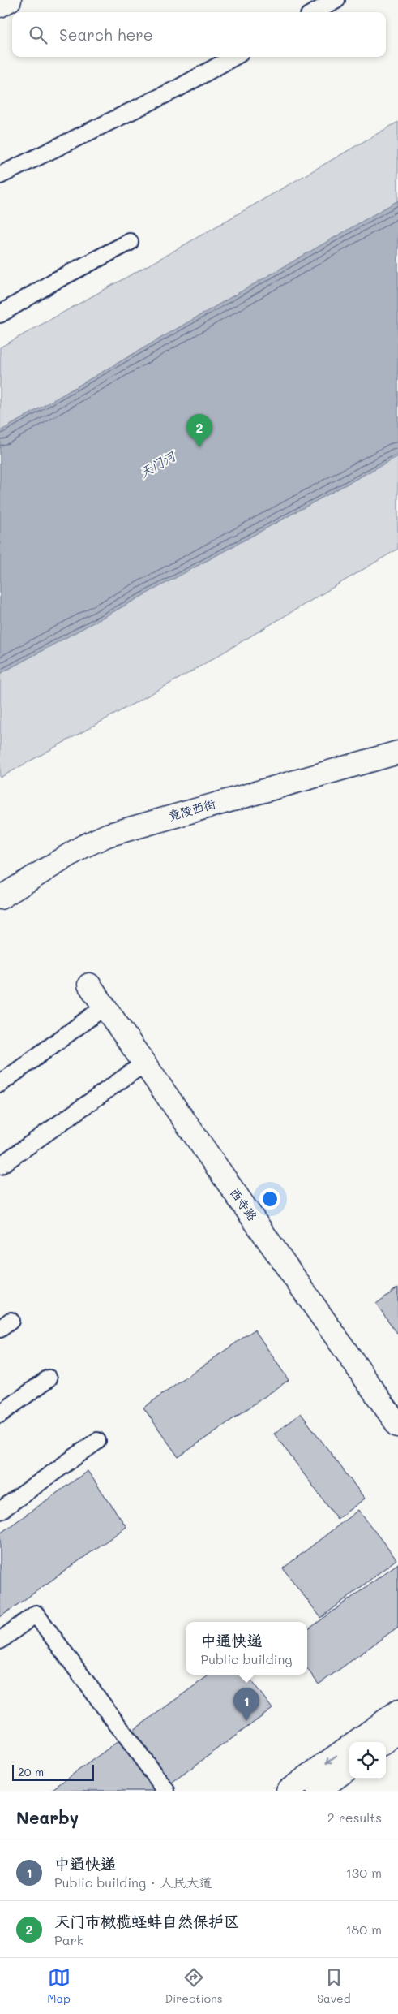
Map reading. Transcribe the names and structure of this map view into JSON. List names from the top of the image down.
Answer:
{
  "streets": {
    "street": ["竟陵西街", "西寺路"]
  },
  "water": ["天门河"],
  "scale_bar": "20 m",
  "page": {
    "search": "Search here",
    "pins": ["2", "1"],
    "popup": ["中通快递", "Public building"],
    "scale": "20 m",
    "heading": ["Nearby", "2 results"],
    "list": [
      {
        "mark": "1",
        "name": "中通快递",
        "note": "Public building · 人民大道",
        "value": "130 m"
      },
      {
        "mark": "2",
        "name": "天门市橄榄蛏蚌自然保护区",
        "note": "Park",
        "value": "180 m"
      }
    ],
    "nav": ["Map", "Directions", "Saved"]
  }
}
